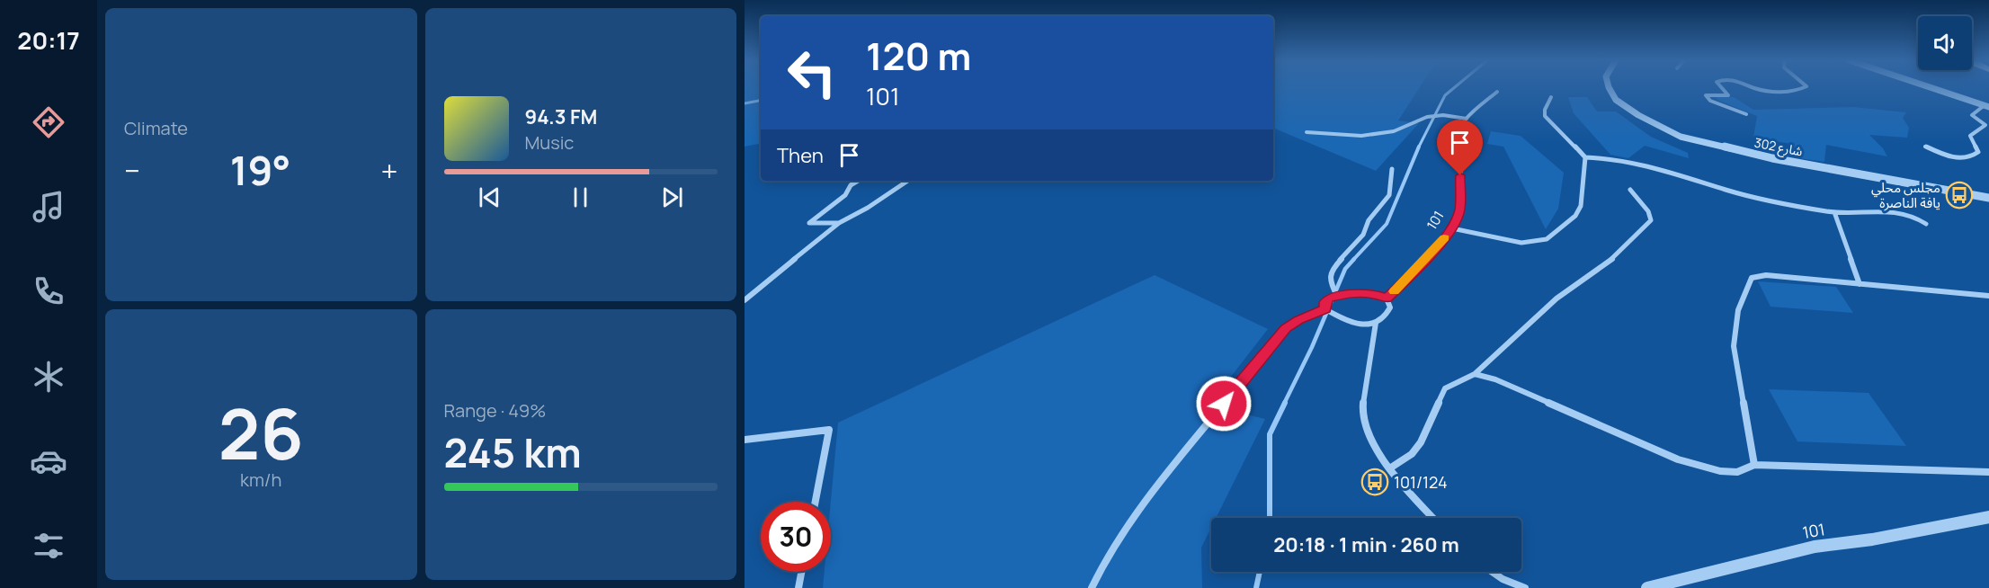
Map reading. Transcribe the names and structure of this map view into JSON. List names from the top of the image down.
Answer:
{
  "streets": {
    "street": ["شارع 302", "101"]
  },
  "places": {
    "bus stop": ["مجلس محلي يافة الناصرة", "101/124"]
  },
  "page": {
    "tabs": "20:17",
    "tile": [
      "Climate",
      ["26", "km/h"],
      ["Range · 49%", "245 km"]
    ],
    "turn": ["120 m", "101"],
    "song": ["94.3 FM", "Music"],
    "then": "Then",
    "heat": ["−", "19°", "+"],
    "limit": "30",
    "trip": "20:18 · 1 min · 260 m"
  }
}
